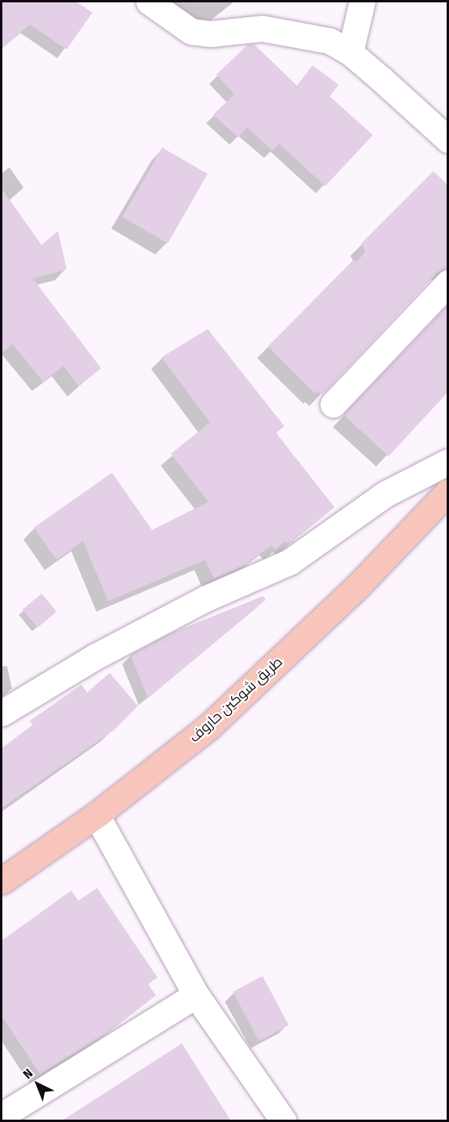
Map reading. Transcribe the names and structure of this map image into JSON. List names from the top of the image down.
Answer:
{
  "streets": {
    "main road": ["طريق شوكين حاروف"]
  },
  "north": "top left"
}
